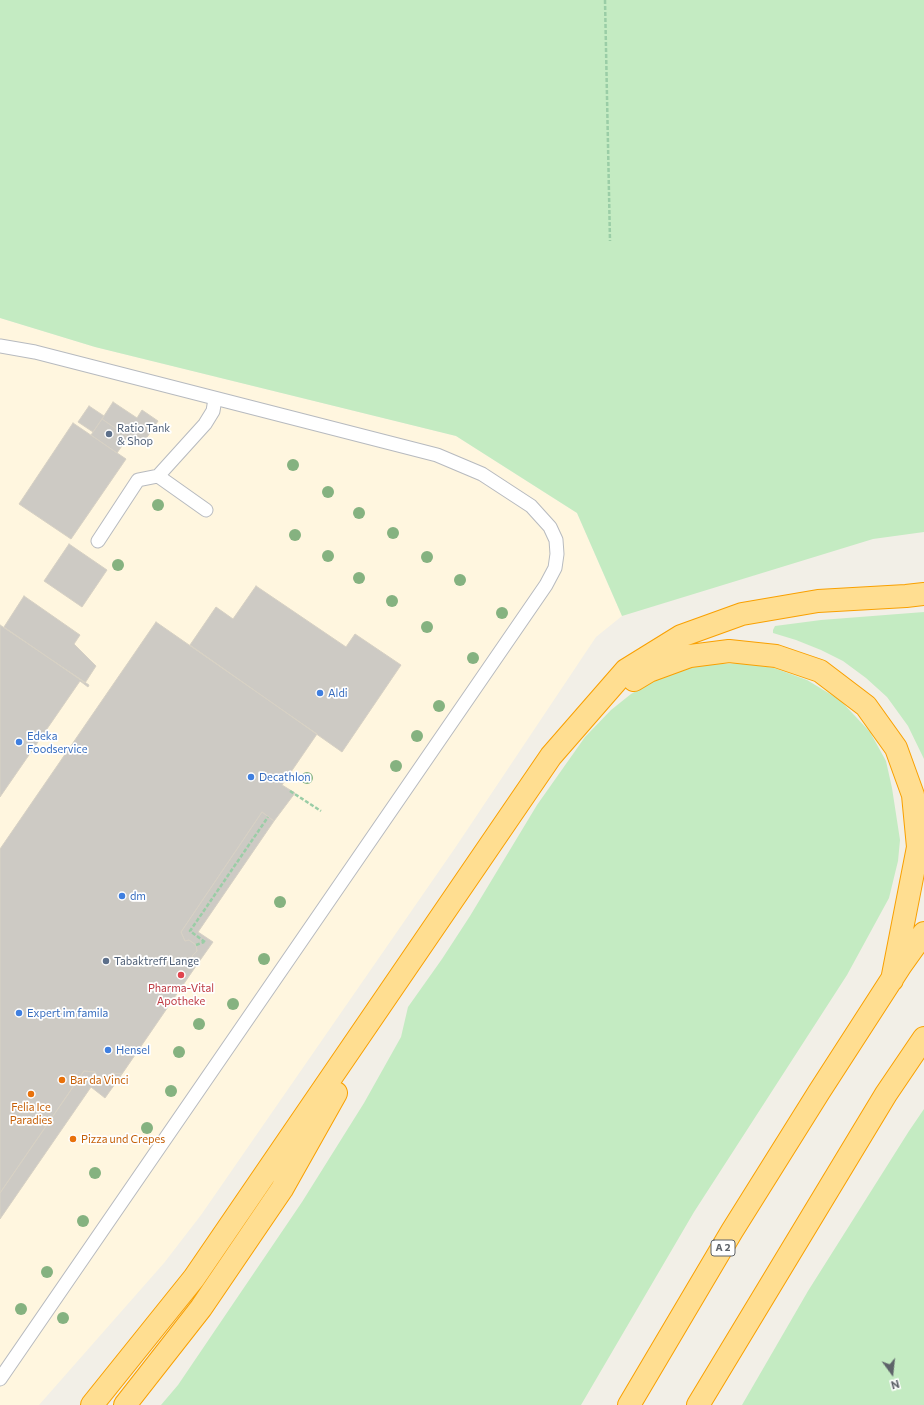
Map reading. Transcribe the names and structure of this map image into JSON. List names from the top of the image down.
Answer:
{
  "streets": {
    "highway": ["A 2"]
  },
  "places": [
    "Ratio Tank & Shop",
    "Aldi",
    "Edeka Foodservice",
    "Decathlon",
    "dm",
    "Tabaktreff Lange",
    "Pharma-Vital Apotheke",
    "Expert im famila",
    "Hensel",
    "Bar da Vinci",
    "Felia Ice Paradies",
    "Pizza und Crepes"
  ],
  "north": "bottom"
}
